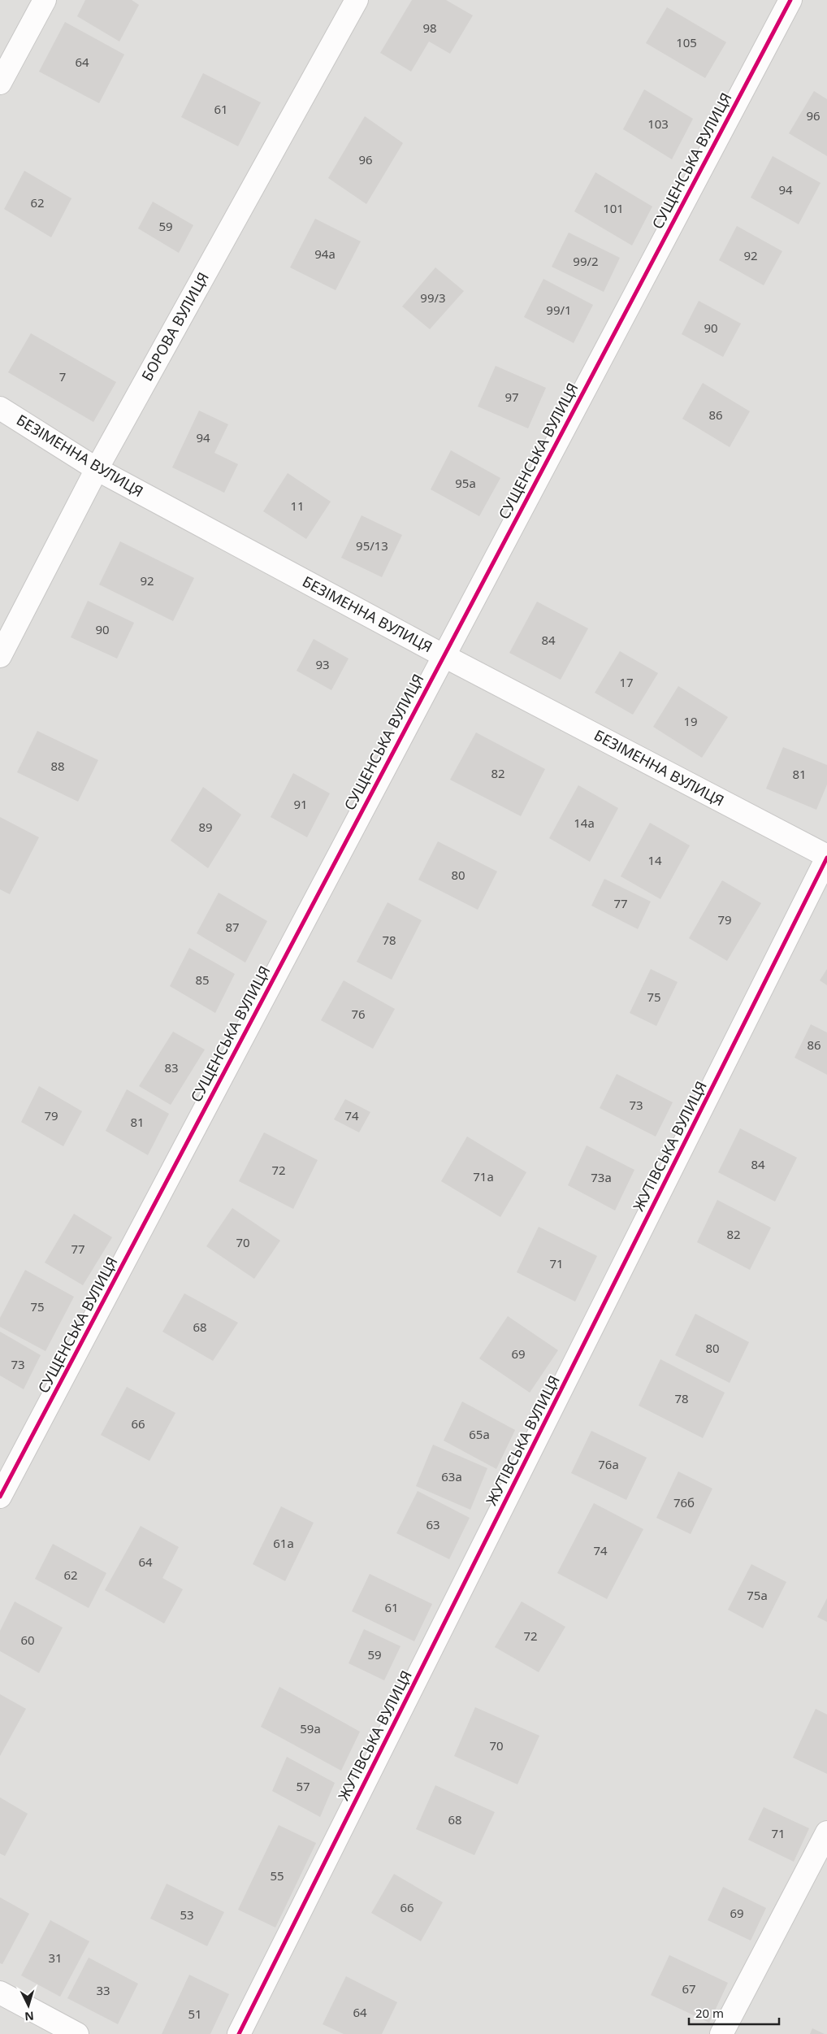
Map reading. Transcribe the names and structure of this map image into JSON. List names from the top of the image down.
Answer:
{
  "streets": {
    "street": [
      "СУЩЕНСЬКА ВУЛИЦЯ",
      "БОРОВА ВУЛИЦЯ",
      "БЕЗІМЕННА ВУЛИЦЯ",
      "ЖУТІВСЬКА ВУЛИЦЯ"
    ]
  },
  "crossings": [
    ["СУЩЕНСЬКА ВУЛИЦЯ", "БЕЗІМЕННА ВУЛИЦЯ"],
    ["БОРОВА ВУЛИЦЯ", "БЕЗІМЕННА ВУЛИЦЯ"],
    ["БЕЗІМЕННА ВУЛИЦЯ", "ЖУТІВСЬКА ВУЛИЦЯ"]
  ],
  "house_numbers": [
    "98",
    "105",
    "64",
    "61",
    "96",
    "103",
    "96",
    "94",
    "62",
    "101",
    "59",
    "94а",
    "92",
    "99/2",
    "99/3",
    "99/1",
    "90",
    "7",
    "97",
    "86",
    "94",
    "95а",
    "11",
    "95/13",
    "92",
    "90",
    "84",
    "93",
    "17",
    "19",
    "88",
    "82",
    "81",
    "91",
    "14а",
    "89",
    "14",
    "80",
    "77",
    "79",
    "87",
    "78",
    "85",
    "75",
    "76",
    "86",
    "83",
    "73",
    "79",
    "74",
    "81",
    "84",
    "72",
    "71а",
    "73а",
    "82",
    "70",
    "77",
    "71",
    "75",
    "68",
    "80",
    "69",
    "73",
    "78",
    "66",
    "65а",
    "76а",
    "63а",
    "76б",
    "63",
    "61а",
    "74",
    "64",
    "62",
    "75а",
    "61",
    "72",
    "60",
    "59",
    "59а",
    "70",
    "57",
    "68",
    "71",
    "55",
    "66",
    "69",
    "53",
    "31",
    "67",
    "33",
    "64",
    "51"
  ],
  "scale_bar": "20 m",
  "north": "bottom"
}
